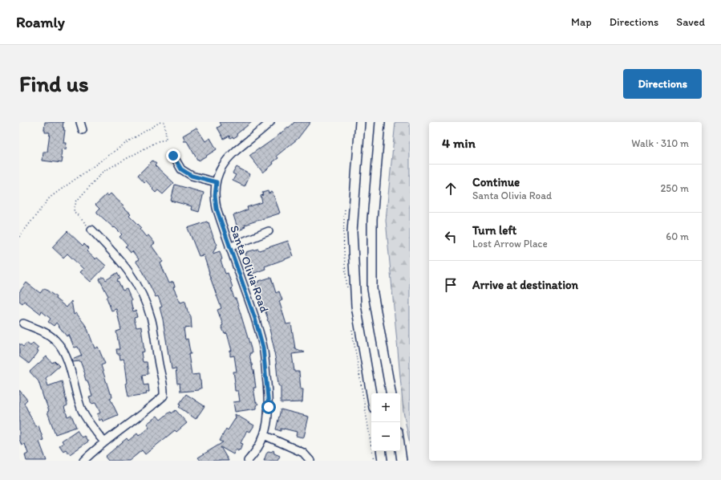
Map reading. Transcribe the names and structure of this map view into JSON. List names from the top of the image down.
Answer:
{
  "streets": {
    "street": ["Santa Olivia Road"]
  },
  "page": {
    "header": "Roamly",
    "nav": ["Map", "Directions", "Saved"],
    "buttons": "Directions",
    "title": "Find us",
    "heading": ["4 min", "Walk · 310 m"],
    "list": [
      ["Continue", "Santa Olivia Road", "250 m"],
      ["Turn left", "Lost Arrow Place", "60 m"],
      "Arrive at destination"
    ],
    "map_buttons": ["+", "−"]
  }
}
